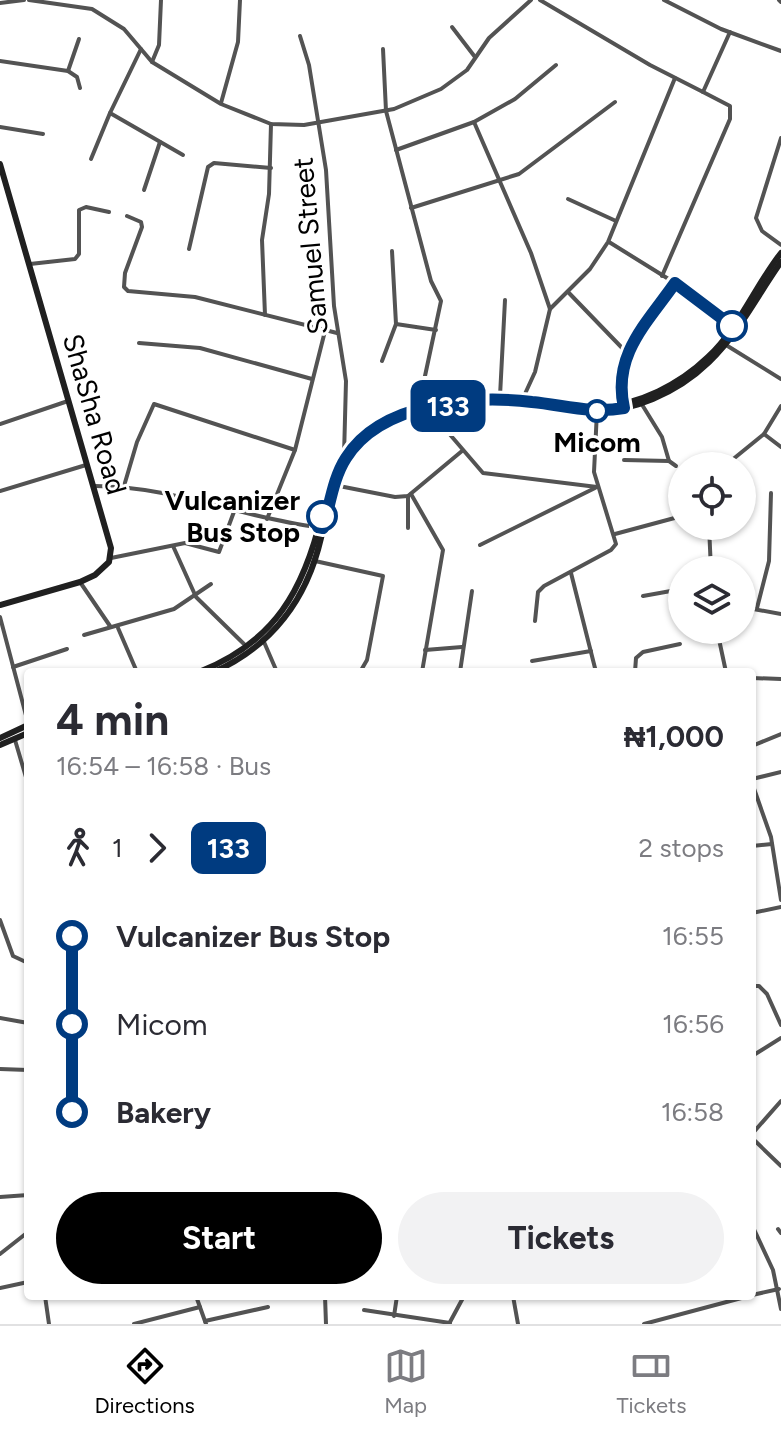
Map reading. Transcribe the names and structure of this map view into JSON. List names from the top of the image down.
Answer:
{
  "streets": {
    "main road": ["ShaSha Road"],
    "street": ["Samuel Street"]
  },
  "places": ["Micom", "Vulcanizer Bus Stop"],
  "lines": ["bus line 133"],
  "page": {
    "on_map": "133",
    "heading": ["4 min", "16:54 – 16:58 · Bus", "₦1,000"],
    "legs": ["1", "133", "2 stops"],
    "list": [
      {
        "name": "Vulcanizer Bus Stop",
        "value": "16:55"
      },
      {
        "name": "Micom",
        "value": "16:56"
      },
      {
        "name": "Bakery",
        "value": "16:58"
      }
    ],
    "buttons": ["Start", "Tickets"],
    "tabs": ["Directions", "Map", "Tickets"]
  }
}
